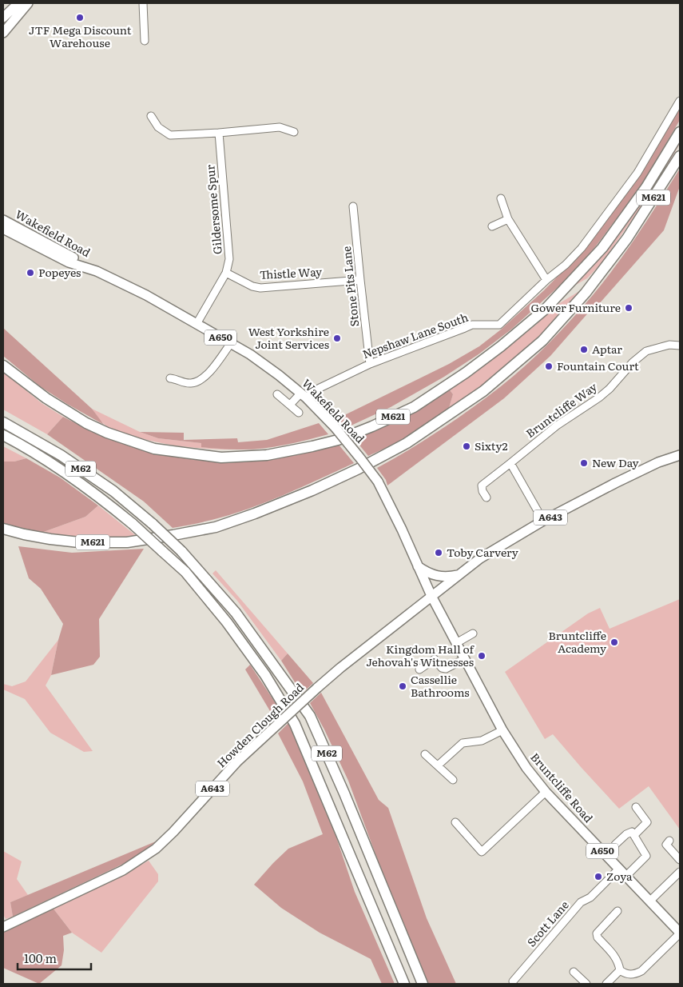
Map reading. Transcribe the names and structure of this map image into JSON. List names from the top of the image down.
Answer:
{
  "streets": {
    "highway": ["M621", "M62"],
    "main road": [
      "Wakefield Road",
      "A650",
      "A643",
      "Howden Clough Road",
      "Bruntcliffe Road"
    ],
    "street": [
      "Gildersome Spur",
      "Thistle Way",
      "Stone Pits Lane",
      "Nepshaw Lane South",
      "Bruntcliffe Way",
      "Scott Lane"
    ]
  },
  "crossings": [
    ["Gildersome Spur", "Wakefield Road"],
    ["Gildersome Spur", "Thistle Way"],
    ["Wakefield Road", "Nepshaw Lane South"],
    ["Wakefield Road", "A643"],
    ["Wakefield Road", "Howden Clough Road"],
    ["Wakefield Road", "Bruntcliffe Road"],
    ["Thistle Way", "Stone Pits Lane"],
    ["Stone Pits Lane", "Nepshaw Lane South"],
    ["A643", "Howden Clough Road"],
    ["A643", "Bruntcliffe Road"],
    ["Howden Clough Road", "Bruntcliffe Road"],
    ["Bruntcliffe Road", "Scott Lane"]
  ],
  "places": [
    "JTF Mega Discount Warehouse",
    "Popeyes",
    "Gower Furniture",
    "West Yorkshire Joint Services",
    "Aptar",
    "Fountain Court",
    "Sixty2",
    "New Day",
    "Toby Carvery",
    "Bruntcliffe Academy",
    "Kingdom Hall of Jehovah's Witnesses",
    "Cassellie Bathrooms",
    "Zoya"
  ],
  "scale_bar": "100 m"
}
